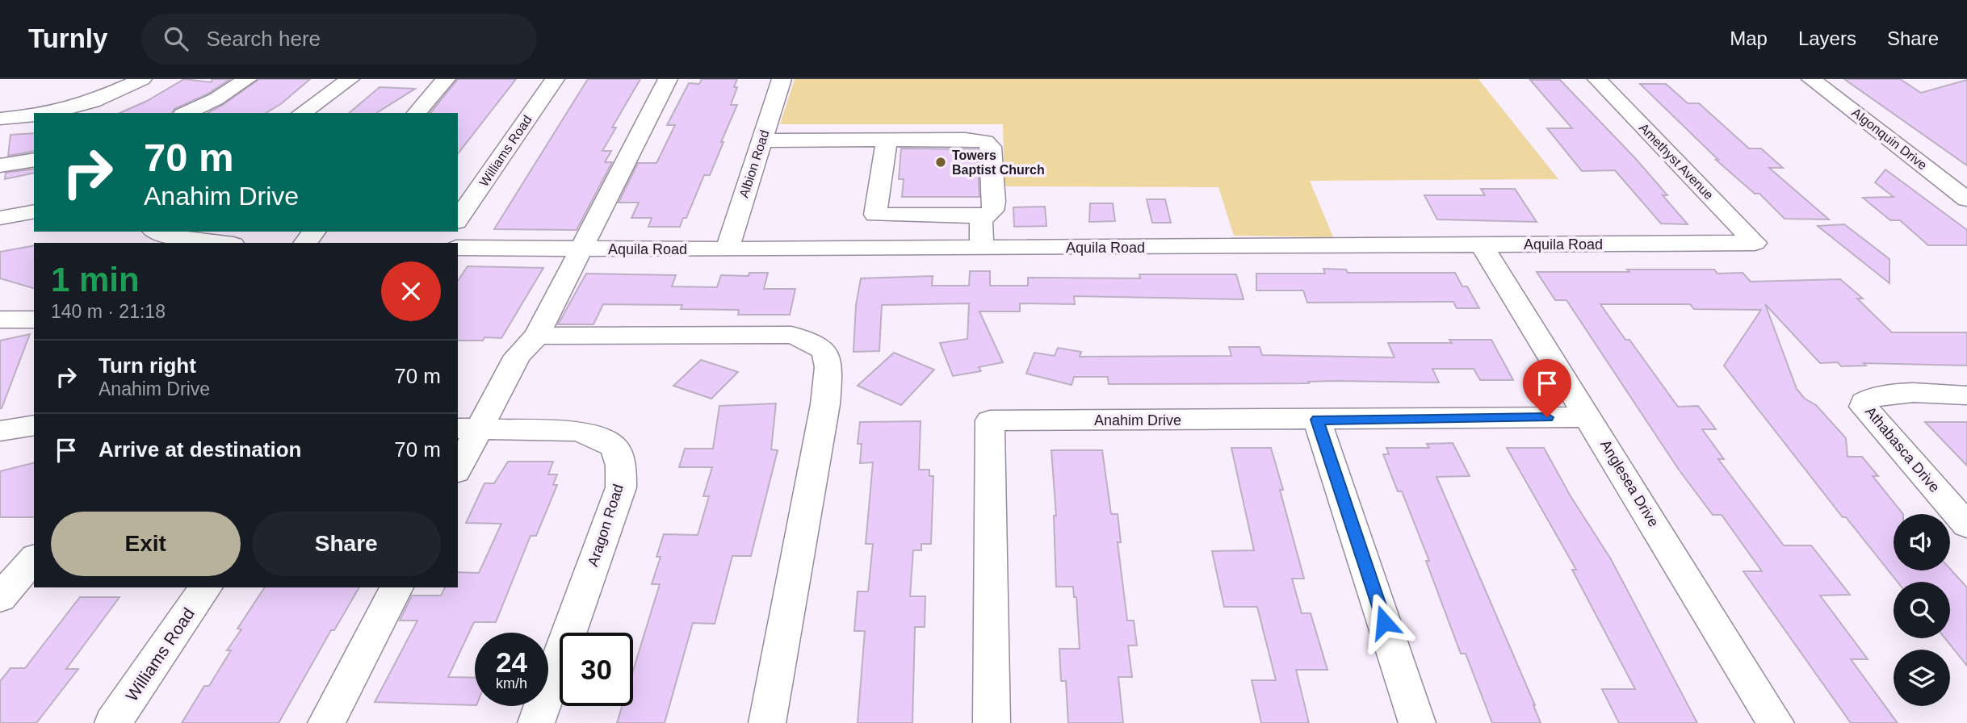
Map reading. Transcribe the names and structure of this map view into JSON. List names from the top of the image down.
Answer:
{
  "streets": {
    "street": [
      "Algonquin Drive",
      "Williams Road",
      "Amethyst Avenue",
      "Albion Road",
      "Aquila Road",
      "Anahim Drive",
      "Athabasca Drive",
      "Anglesea Drive",
      "Aragon Road"
    ]
  },
  "crossings": [
    ["Amethyst Avenue", "Aquila Road"],
    ["Albion Road", "Aquila Road"],
    ["Aquila Road", "Anglesea Drive"],
    ["Anahim Drive", "Anglesea Drive"]
  ],
  "places": ["Towers Baptist Church"],
  "page": {
    "header": "Turnly",
    "search": "Search here",
    "nav": ["Map", "Layers", "Share"],
    "turn": ["70 m", "Anahim Drive"],
    "heading": ["1 min", "140 m · 21:18"],
    "list": [
      {
        "name": "Turn right",
        "note": "Anahim Drive",
        "value": "70 m"
      },
      {
        "name": "Arrive at destination",
        "value": "70 m"
      }
    ],
    "buttons": ["Exit", "Share"],
    "speed": "24 km/h",
    "limit": "30"
  }
}
